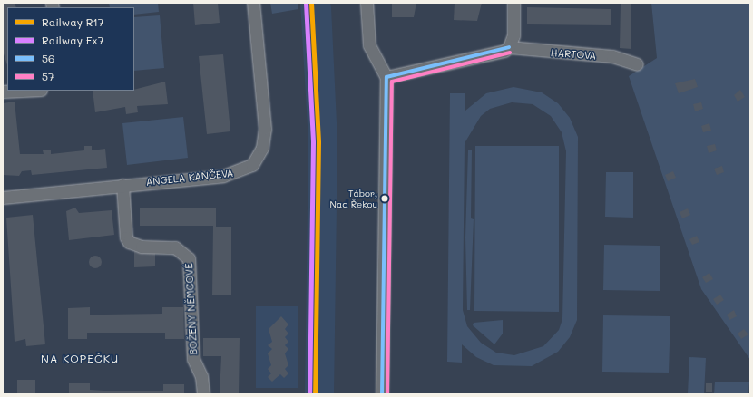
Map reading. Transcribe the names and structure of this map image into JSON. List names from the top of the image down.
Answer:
{
  "streets": {
    "street": ["HARTOVA", "ANGELA KANČEVA", "BOŽENY NĚMCOVÉ"]
  },
  "crossings": [
    ["ANGELA KANČEVA", "BOŽENY NĚMCOVÉ"]
  ],
  "districts": ["NA KOPEČKU"],
  "places": ["Tábor, Nad Řekou"],
  "lines": [
    "rail line R17",
    "rail line Ex7",
    "transit line 56",
    "transit line 57"
  ],
  "legend": [
    "Railway R17",
    "Railway Ex7",
    "56",
    "57"
  ]
}
